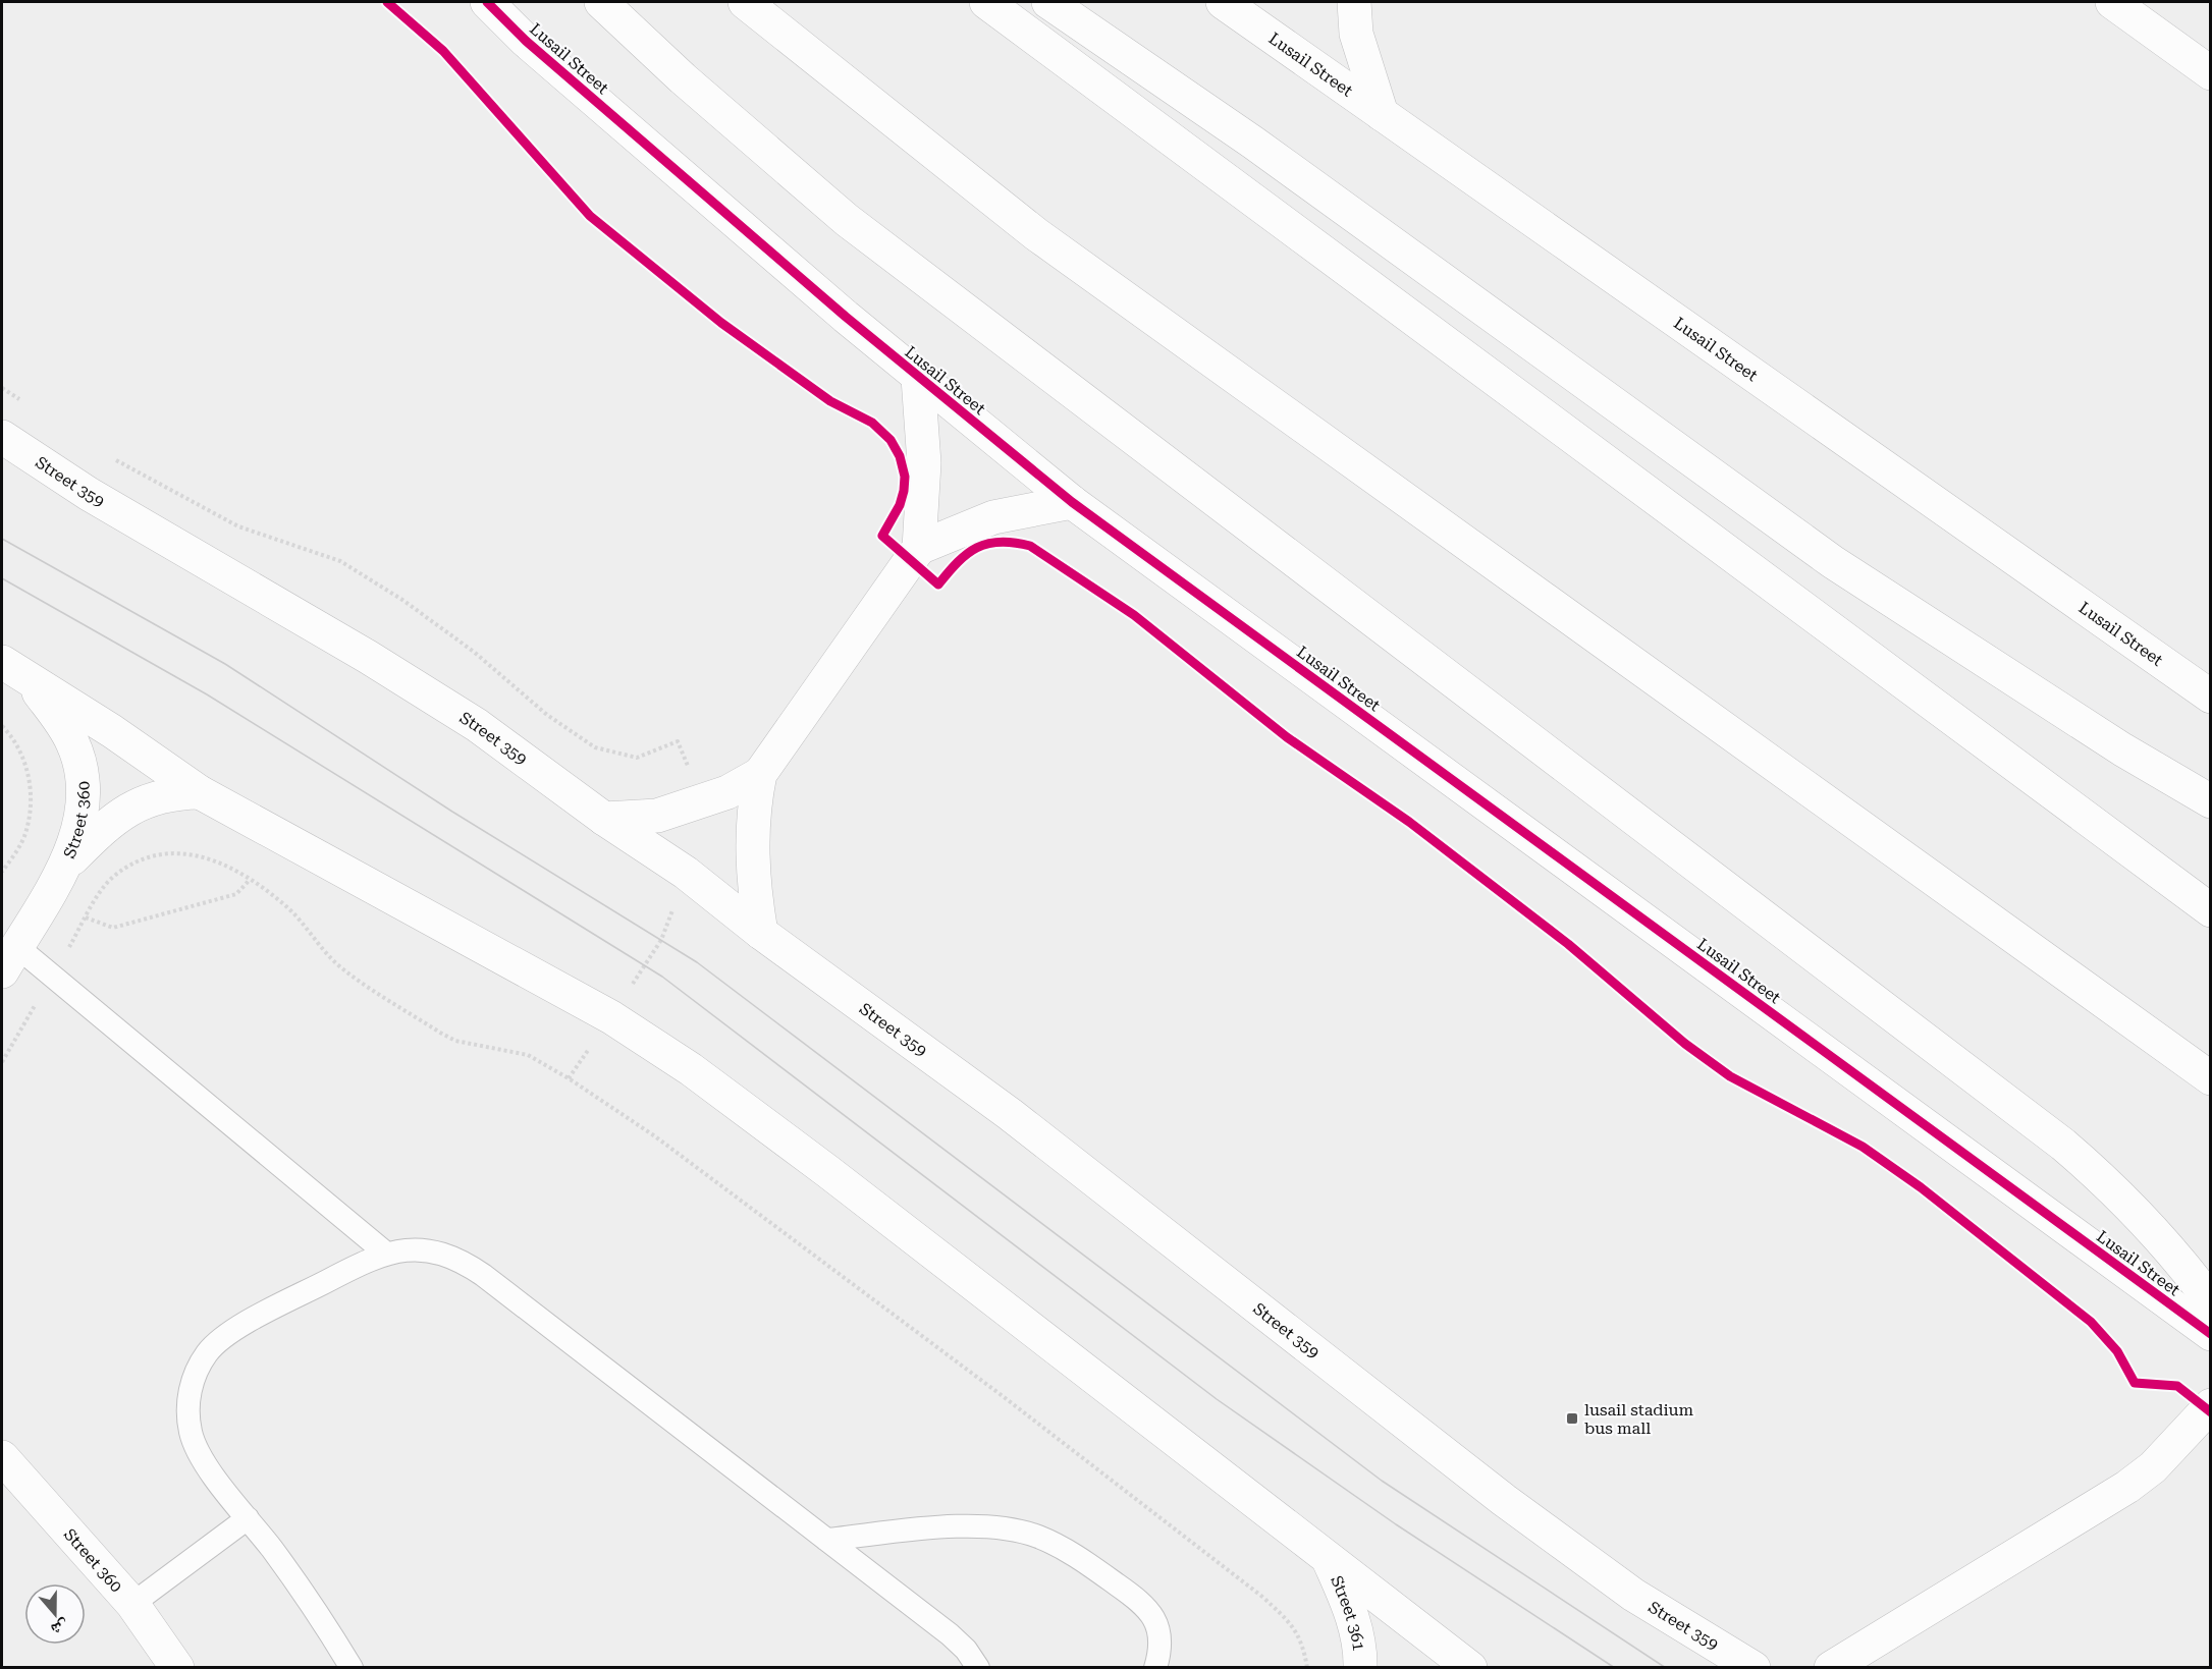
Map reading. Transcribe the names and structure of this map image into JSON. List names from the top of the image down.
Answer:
{
  "streets": {
    "main road": [
      "Lusail Street",
      "Street 359",
      "Street 360",
      "Street 361"
    ]
  },
  "places": {
    "transit": ["lusail stadium bus mall"]
  },
  "north": "bottom"
}
